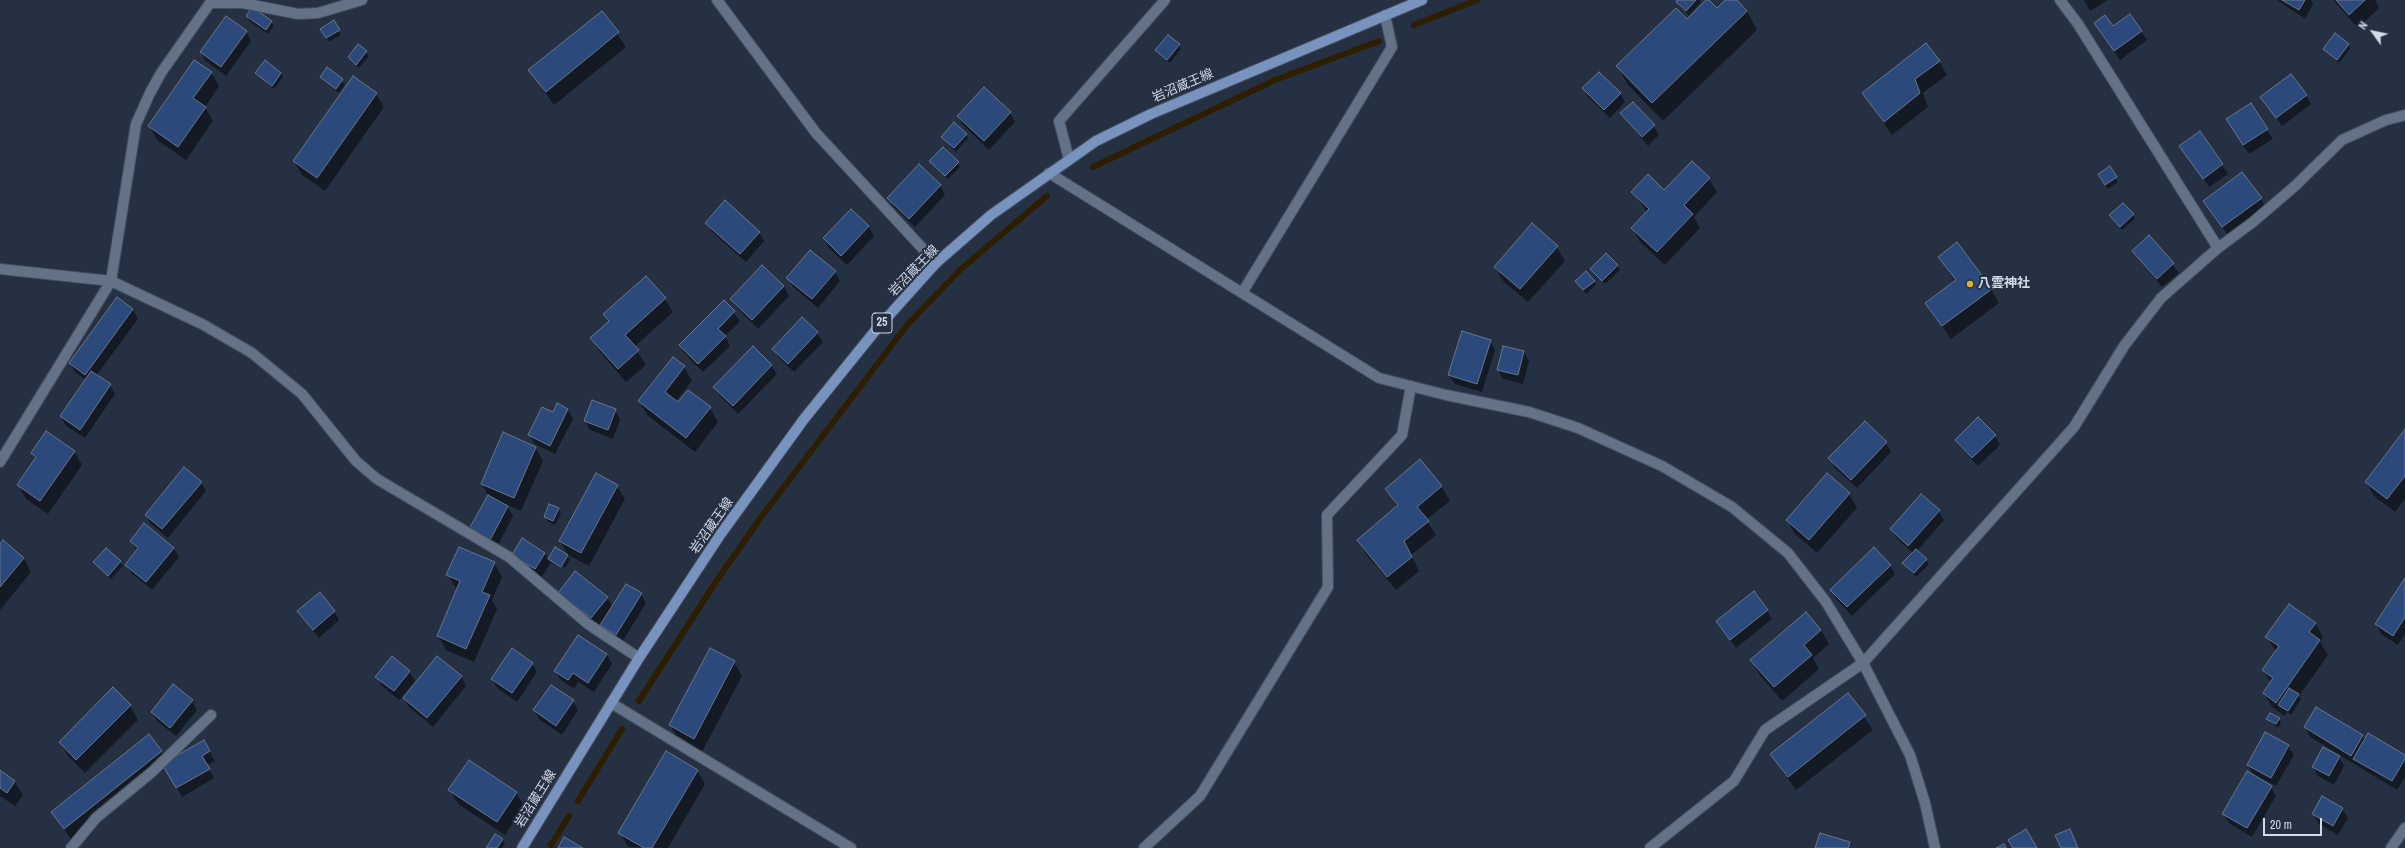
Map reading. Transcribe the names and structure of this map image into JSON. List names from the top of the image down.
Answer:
{
  "streets": {
    "main road": ["岩沼蔵王線", "25"]
  },
  "places": ["八雲神社"],
  "scale_bar": "20 m",
  "north": "top left"
}
